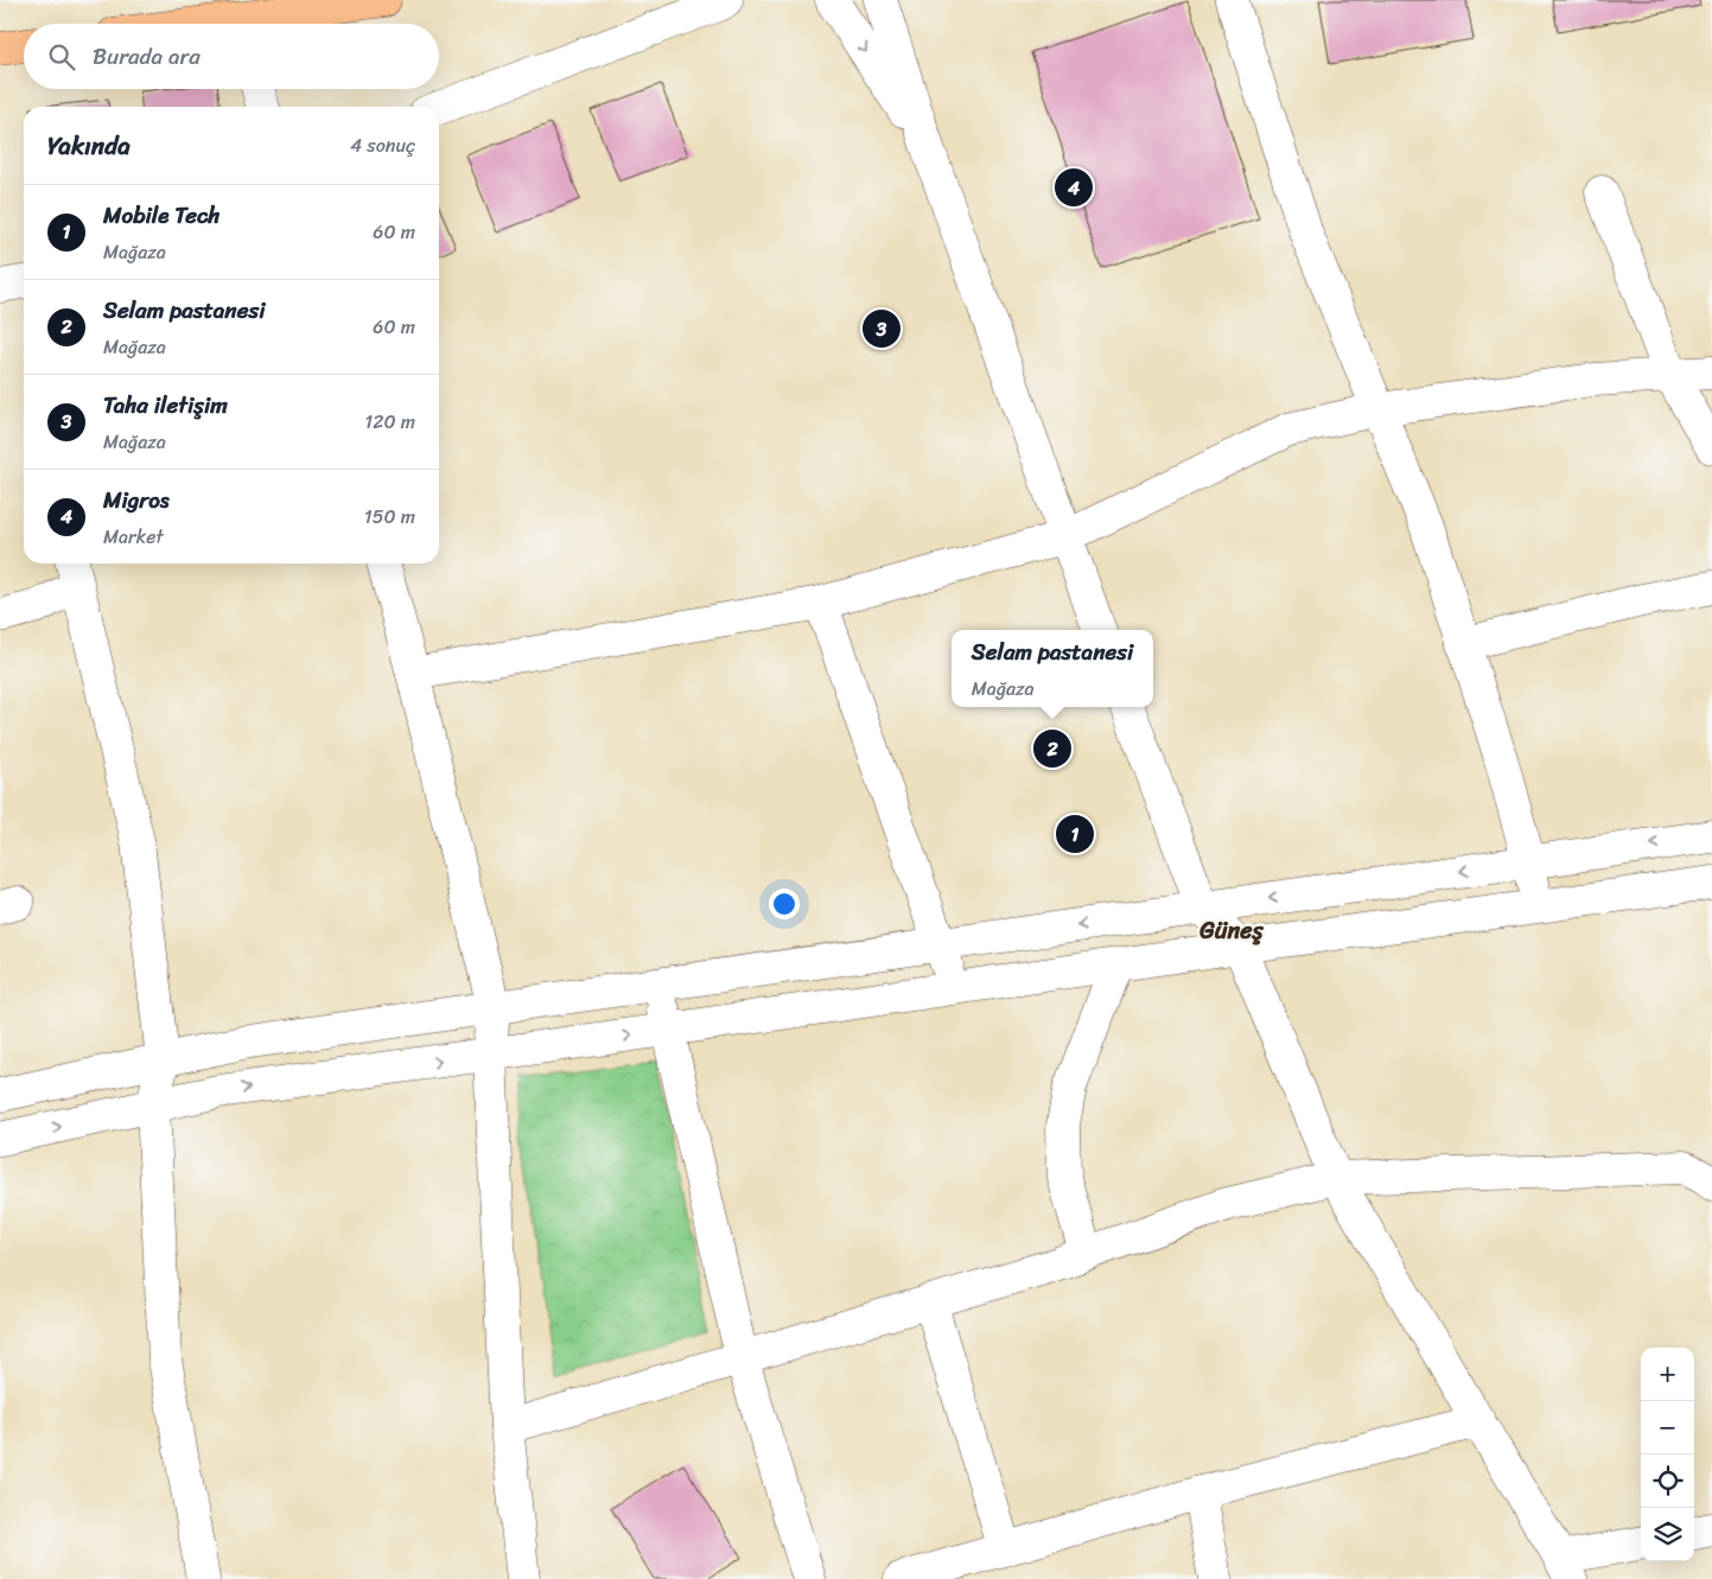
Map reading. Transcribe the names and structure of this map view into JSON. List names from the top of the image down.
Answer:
{
  "districts": ["Güneş"],
  "page": {
    "search": "Burada ara",
    "heading": ["Yakında", "4 sonuç"],
    "pins": [
      "4",
      "3",
      "2",
      "1"
    ],
    "list": [
      {
        "mark": "1",
        "name": "Mobile Tech",
        "note": "Mağaza",
        "value": "60 m"
      },
      {
        "mark": "2",
        "name": "Selam pastanesi",
        "note": "Mağaza",
        "value": "60 m"
      },
      {
        "mark": "3",
        "name": "Taha iletişim",
        "note": "Mağaza",
        "value": "120 m"
      },
      {
        "mark": "4",
        "name": "Migros",
        "note": "Market",
        "value": "150 m"
      }
    ],
    "popup": ["Selam pastanesi", "Mağaza"],
    "map_buttons": ["+", "−"]
  }
}
